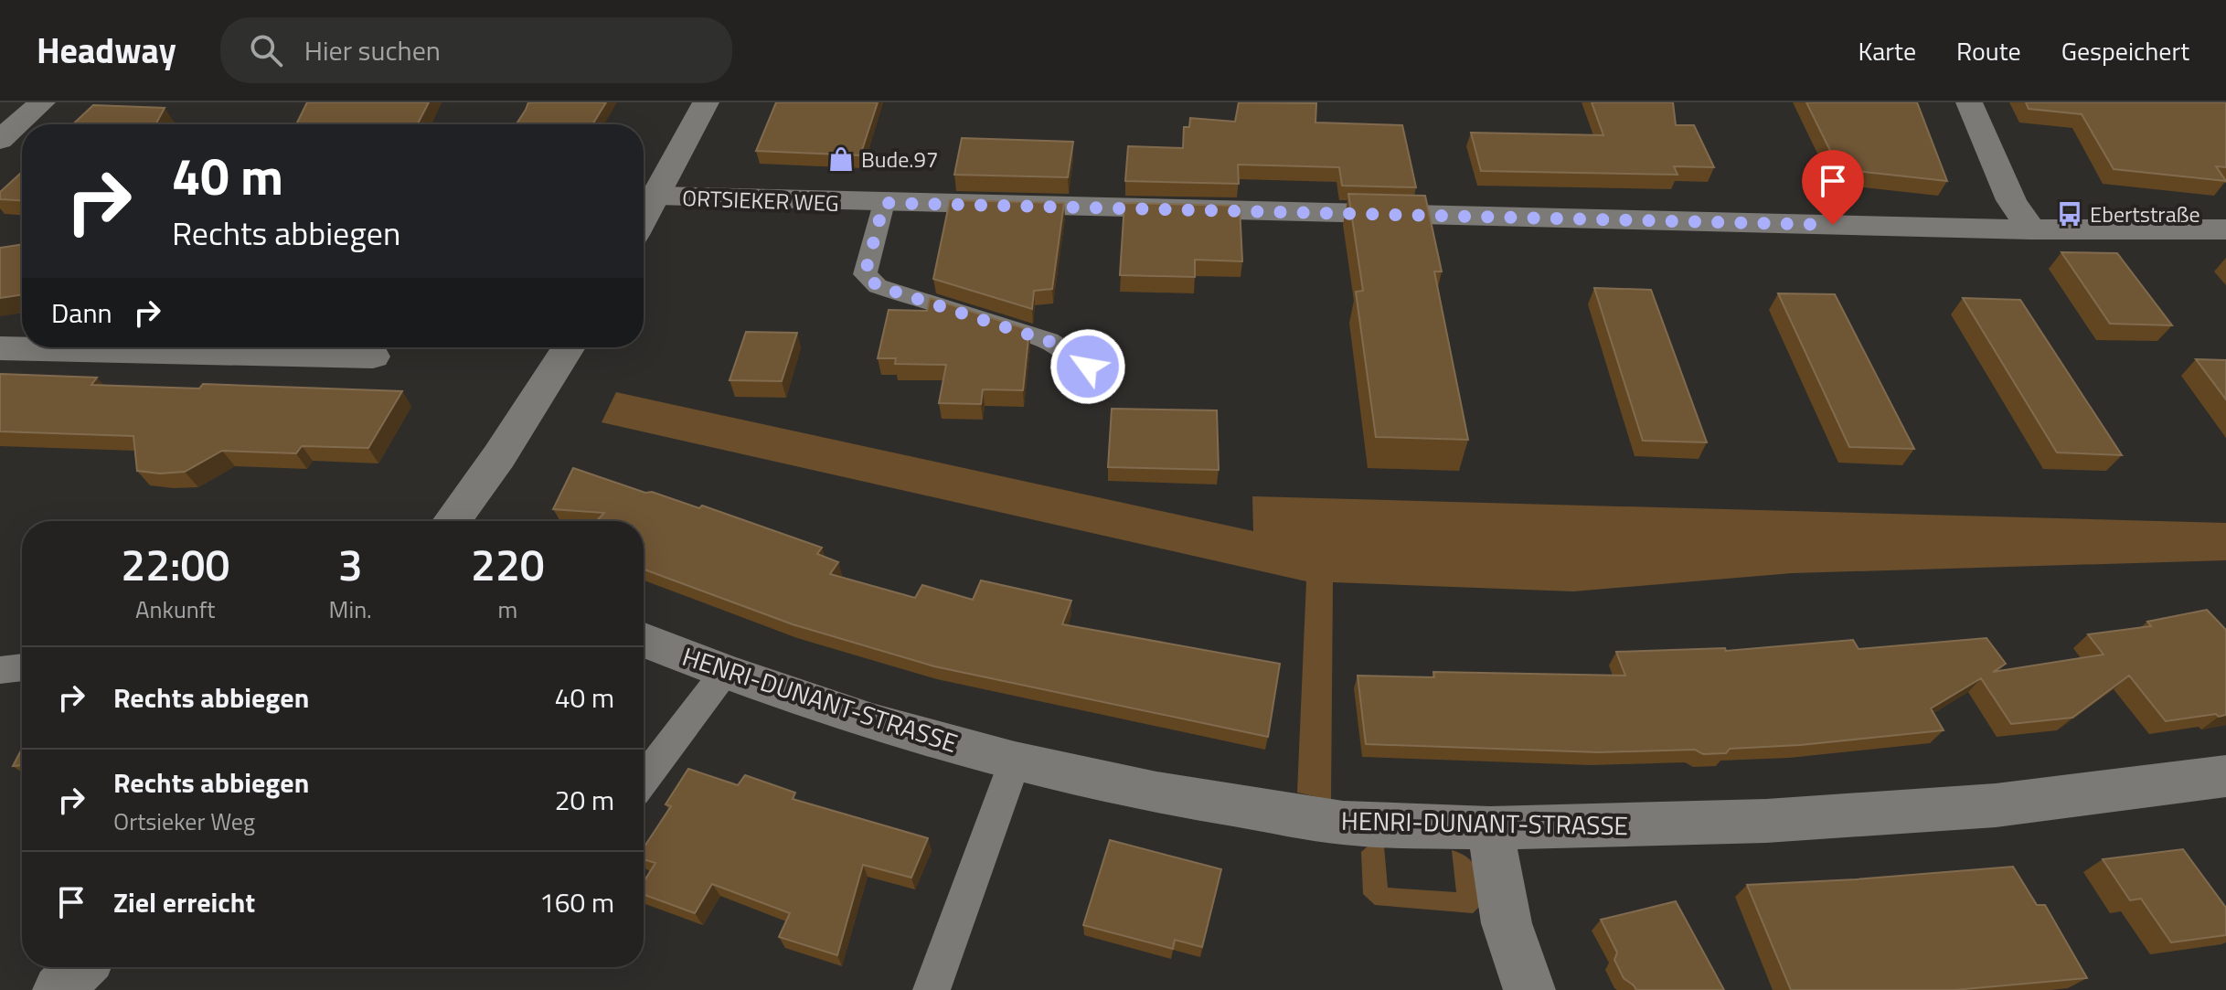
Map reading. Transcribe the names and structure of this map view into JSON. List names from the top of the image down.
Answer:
{
  "streets": {
    "street": ["ORTSIEKER WEG", "HENRI-DUNANT-STRASSE"]
  },
  "places": {
    "shop": ["Bude.97"],
    "bus stop": ["Ebertstraße"]
  },
  "page": {
    "header": "Headway",
    "search": "Hier suchen",
    "nav": ["Karte", "Route", "Gespeichert"],
    "turn": ["40 m", "Rechts abbiegen"],
    "then": "Dann",
    "eta": [
      "22:00",
      "Ankunft",
      "3",
      "Min.",
      "220",
      "m"
    ],
    "list": [
      {
        "name": "Rechts abbiegen",
        "value": "40 m"
      },
      {
        "name": "Rechts abbiegen",
        "note": "Ortsieker Weg",
        "value": "20 m"
      },
      {
        "name": "Ziel erreicht",
        "value": "160 m"
      }
    ]
  }
}
